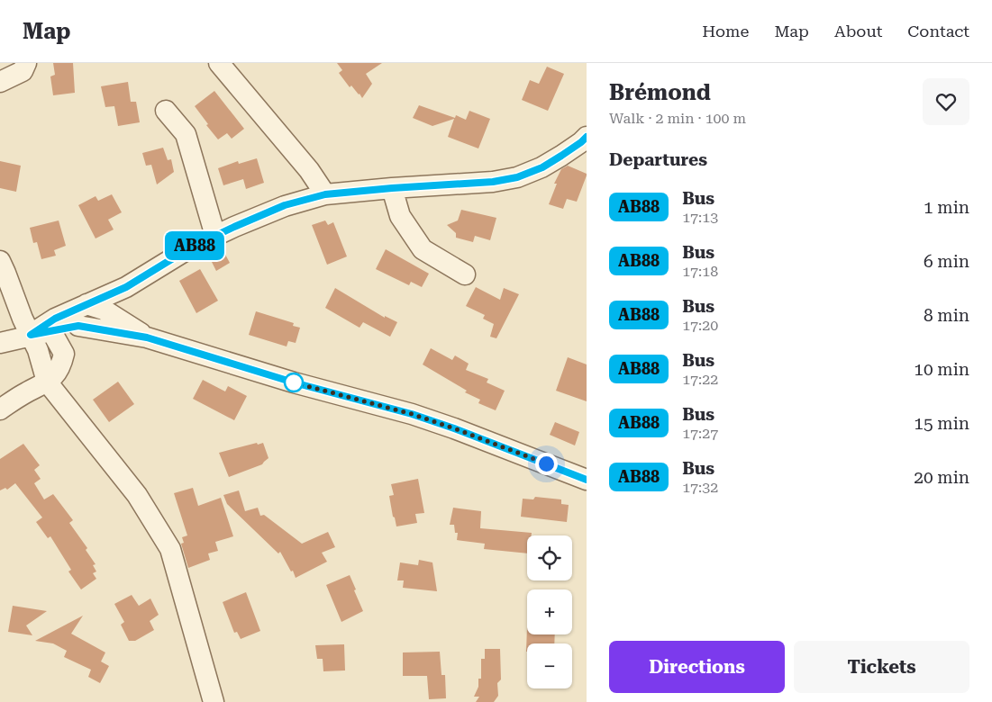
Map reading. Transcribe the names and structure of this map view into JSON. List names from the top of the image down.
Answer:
{
  "lines": ["bus line AB88"],
  "page": {
    "header": "Map",
    "nav": [
      "Home",
      "Map",
      "About",
      "Contact"
    ],
    "on_map": "AB88",
    "heading": [
      ["Brémond", "Walk · 2 min · 100 m"],
      "Departures"
    ],
    "list": [
      {
        "mark": "AB88",
        "name": "Bus",
        "note": "17:13",
        "value": "1 min"
      },
      {
        "mark": "AB88",
        "name": "Bus",
        "note": "17:18",
        "value": "6 min"
      },
      {
        "mark": "AB88",
        "name": "Bus",
        "note": "17:20",
        "value": "8 min"
      },
      {
        "mark": "AB88",
        "name": "Bus",
        "note": "17:22",
        "value": "10 min"
      },
      {
        "mark": "AB88",
        "name": "Bus",
        "note": "17:27",
        "value": "15 min"
      },
      {
        "mark": "AB88",
        "name": "Bus",
        "note": "17:32",
        "value": "20 min"
      }
    ],
    "map_buttons": ["+", "−"],
    "buttons": ["Directions", "Tickets"]
  }
}
